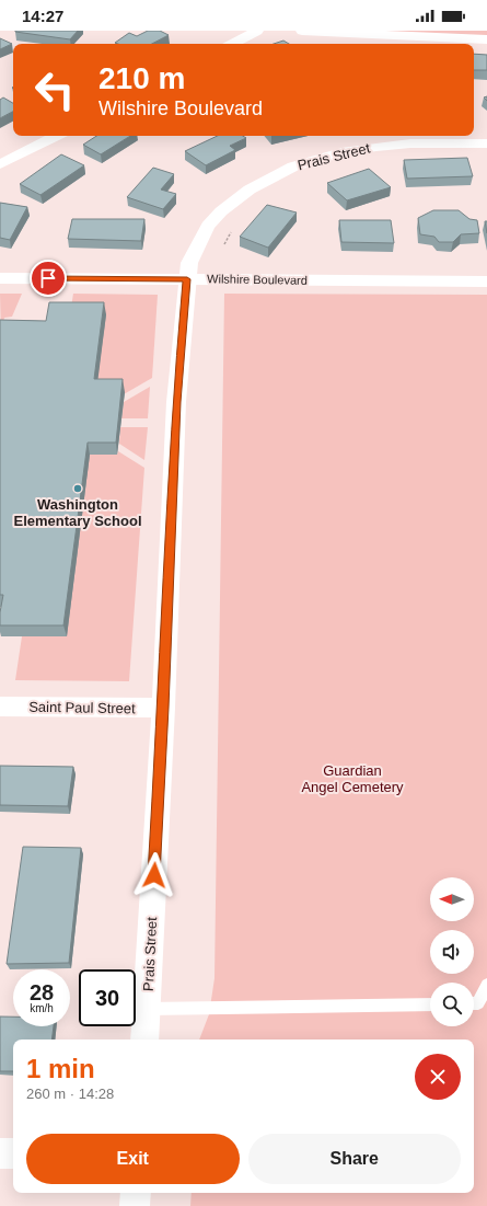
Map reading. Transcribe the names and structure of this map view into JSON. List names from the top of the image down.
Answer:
{
  "streets": {
    "street": ["Prais Street", "Wilshire Boulevard", "Saint Paul Street"]
  },
  "crossings": [
    ["Prais Street", "Wilshire Boulevard"],
    ["Prais Street", "Saint Paul Street"]
  ],
  "parks": ["Guardian Angel Cemetery"],
  "places": ["Washington Elementary School"],
  "north": "left",
  "page": {
    "status": "14:27",
    "turn": ["210 m", "Wilshire Boulevard"],
    "speed": "28 km/h",
    "limit": "30",
    "heading": ["1 min", "260 m · 14:28"],
    "buttons": ["Exit", "Share"]
  }
}
